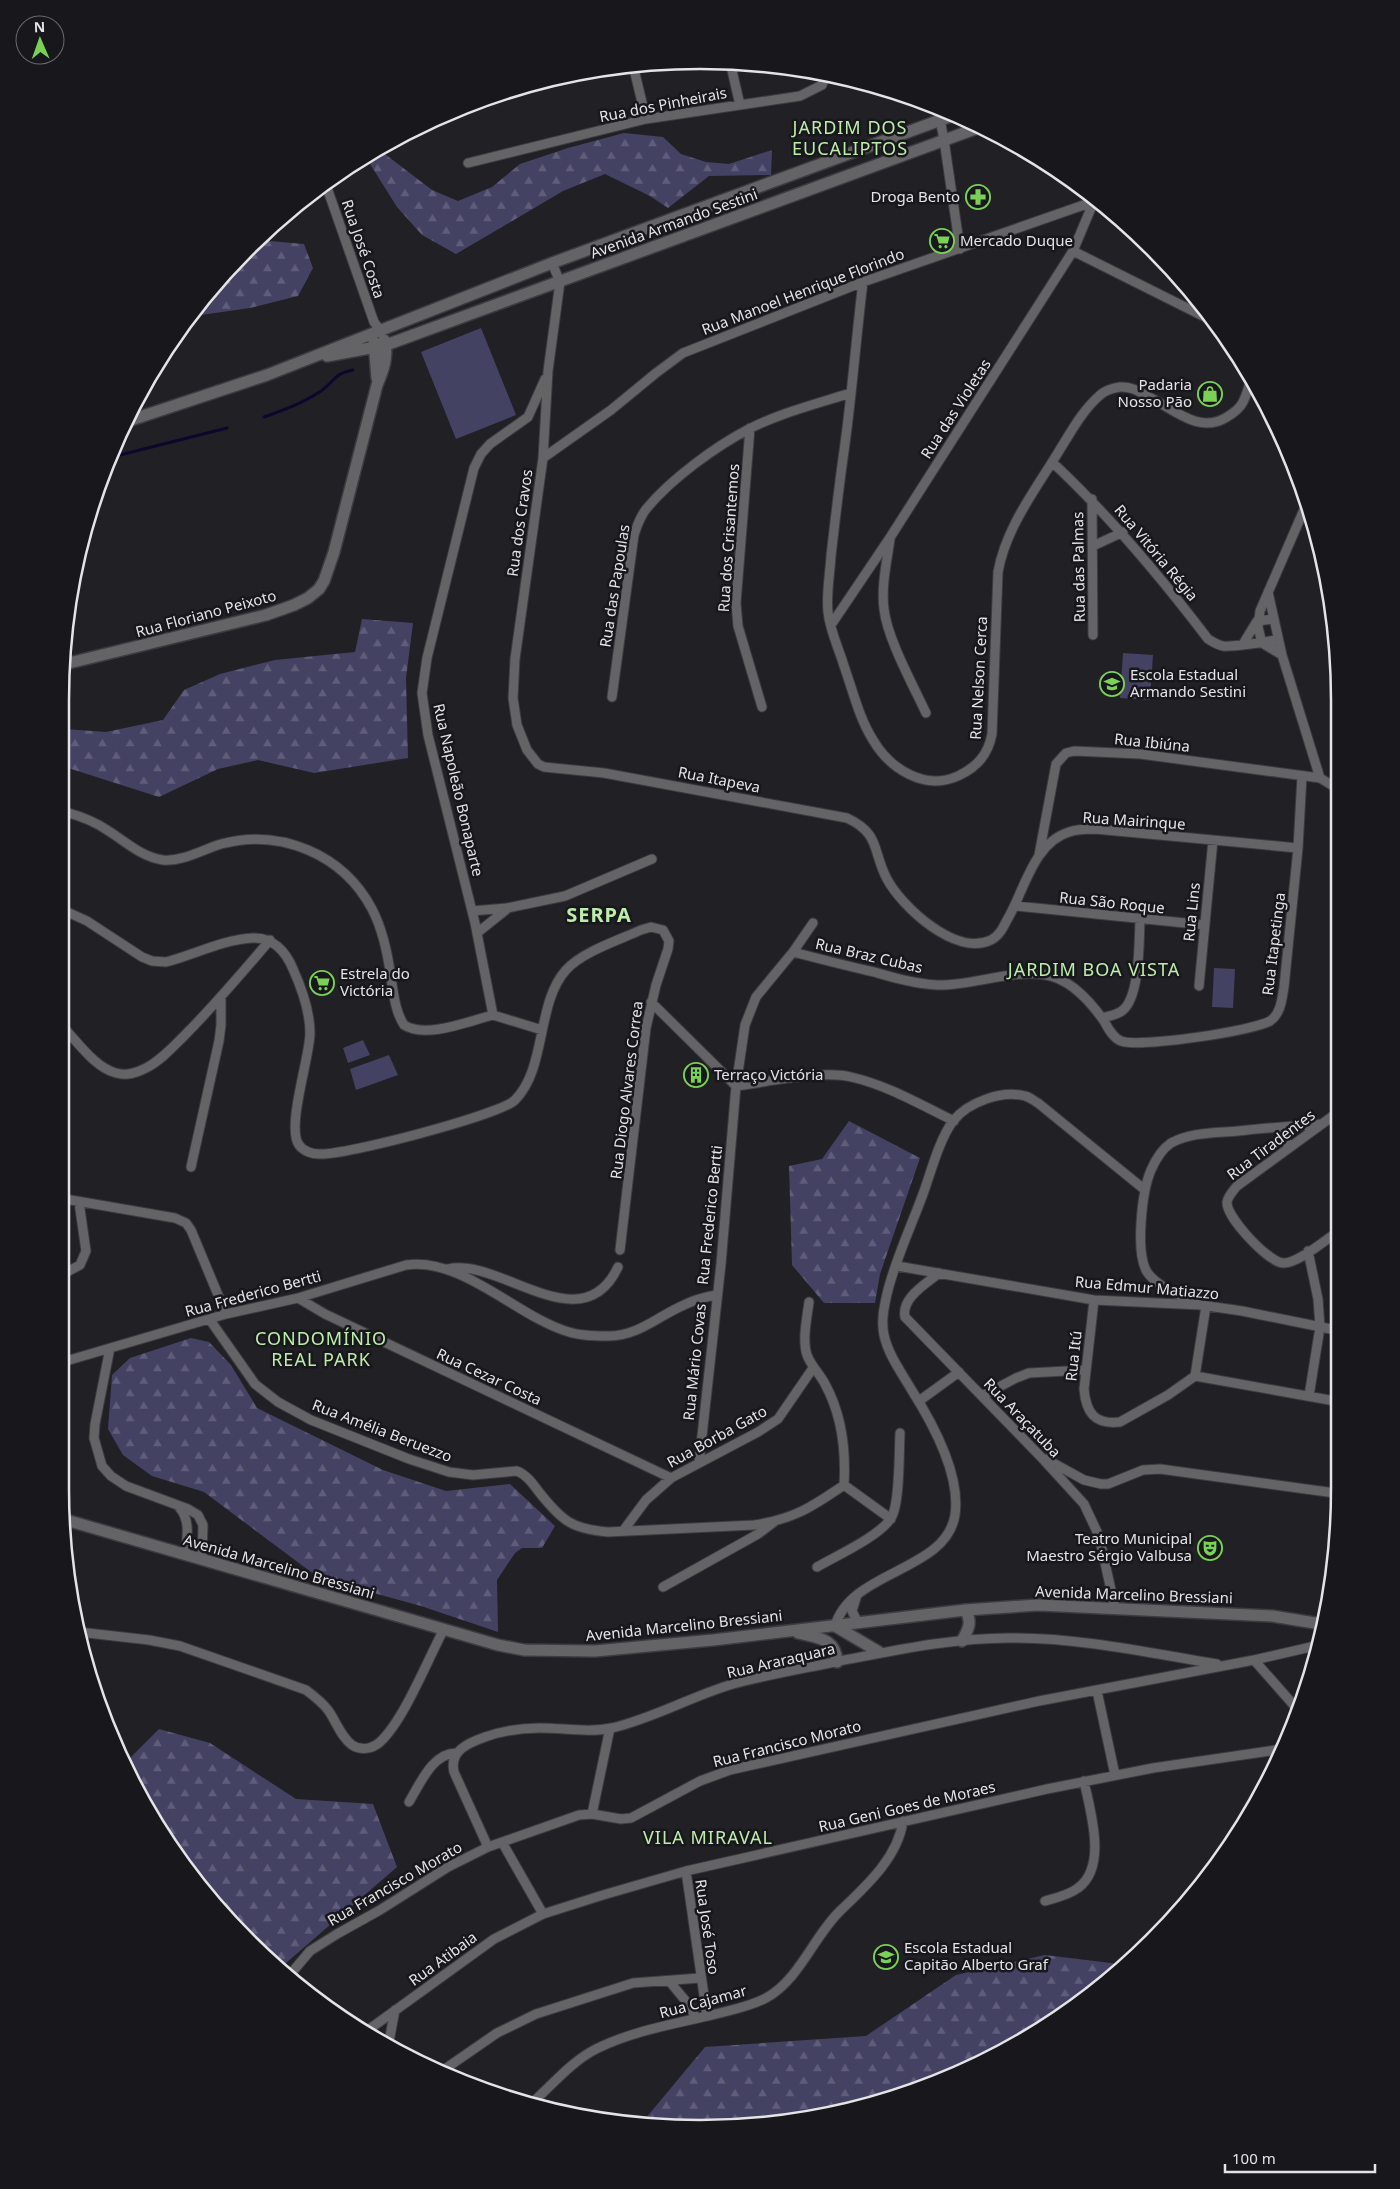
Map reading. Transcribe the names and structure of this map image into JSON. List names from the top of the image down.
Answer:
{
  "streets": {
    "street": [
      "Rua dos Pinheirais",
      "Avenida Armando Sestini",
      "Rua José Costa",
      "Rua Manoel Henrique Florindo",
      "Rua das Violetas",
      "Rua dos Cravos",
      "Rua dos Crisantemos",
      "Rua Vitória Régia",
      "Rua das Palmas",
      "Rua das Papoulas",
      "Rua Floriano Peixoto",
      "Rua Nelson Cerca",
      "Rua Ibiúna",
      "Rua Itapeva",
      "Rua Napoleão Bonaparte",
      "Rua Mairinque",
      "Rua São Roque",
      "Rua Lins",
      "Rua Itapetinga",
      "Rua Braz Cubas",
      "Rua Diogo Alvares Correa",
      "Rua Tiradentes",
      "Rua Frederico Bertti",
      "Rua Edmur Matiazzo",
      "Rua Itú",
      "Rua Mário Covas",
      "Rua Cezar Costa",
      "Rua Araçatuba",
      "Rua Amélia Beruezzo",
      "Rua Borba Gato",
      "Avenida Marcelino Bressiani",
      "Rua Araraquara",
      "Rua Francisco Morato",
      "Rua Geni Goes de Moraes",
      "Rua José Toso",
      "Rua Atibaia",
      "Rua Cajamar"
    ]
  },
  "crossings": [
    ["Avenida Armando Sestini", "Rua José Costa"],
    ["Avenida Armando Sestini", "Rua dos Cravos"],
    ["Avenida Armando Sestini", "Rua Floriano Peixoto"],
    ["Rua José Costa", "Rua Floriano Peixoto"],
    ["Rua Manoel Henrique Florindo", "Rua dos Cravos"],
    ["Rua Manoel Henrique Florindo", "Rua Nelson Cerca"],
    ["Rua das Violetas", "Rua Nelson Cerca"],
    ["Rua dos Cravos", "Rua Itapeva"],
    ["Rua dos Cravos", "Rua Napoleão Bonaparte"],
    ["Rua dos Crisantemos", "Rua das Papoulas"],
    ["Rua Vitória Régia", "Rua das Palmas"],
    ["Rua Vitória Régia", "Rua Nelson Cerca"],
    ["Rua das Papoulas", "Rua Nelson Cerca"],
    ["Rua Ibiúna", "Rua Mairinque"],
    ["Rua Ibiúna", "Rua Itapetinga"],
    ["Rua Itapeva", "Rua Mairinque"],
    ["Rua Mairinque", "Rua São Roque"],
    ["Rua Mairinque", "Rua Lins"],
    ["Rua Mairinque", "Rua Itapetinga"],
    ["Rua São Roque", "Rua Lins"],
    ["Rua Itapetinga", "Rua Braz Cubas"],
    ["Rua Braz Cubas", "Rua Frederico Bertti"],
    ["Rua Frederico Bertti", "Rua Mário Covas"],
    ["Rua Frederico Bertti", "Rua Cezar Costa"],
    ["Rua Frederico Bertti", "Rua Amélia Beruezzo"],
    ["Rua Edmur Matiazzo", "Rua Itú"],
    ["Rua Edmur Matiazzo", "Rua Araçatuba"],
    ["Rua Mário Covas", "Rua Borba Gato"],
    ["Rua Cezar Costa", "Rua Borba Gato"],
    ["Rua Araçatuba", "Avenida Marcelino Bressiani"],
    ["Rua Amélia Beruezzo", "Rua Borba Gato"],
    ["Rua Araraquara", "Rua Francisco Morato"],
    ["Rua Geni Goes de Moraes", "Rua José Toso"],
    ["Rua Geni Goes de Moraes", "Rua Atibaia"],
    ["Rua Geni Goes de Moraes", "Rua Cajamar"],
    ["Rua José Toso", "Rua Cajamar"]
  ],
  "districts": [
    "JARDIM DOS EUCALIPTOS",
    "SERPA",
    "JARDIM BOA VISTA",
    "CONDOMÍNIO REAL PARK",
    "VILA MIRAVAL"
  ],
  "places": {
    "pharmacy": ["Droga Bento"],
    "supermarket": ["Mercado Duque", "Estrela do Victória"],
    "shop": ["Padaria Nosso Pão"],
    "school or university": ["Escola Estadual Armando Sestini", "Escola Estadual Capitão Alberto Graf"],
    "building": ["Terraço Victória"],
    "theatre": ["Teatro Municipal Maestro Sérgio Valbusa"]
  },
  "scale_bar": "100 m",
  "north": "top"
}
